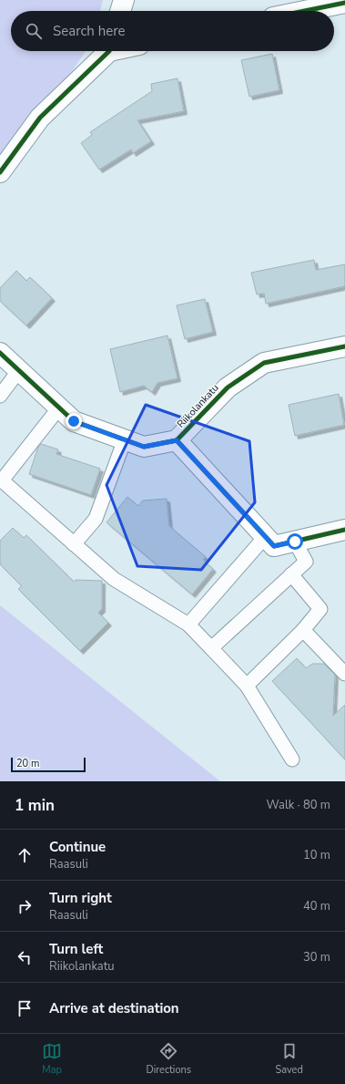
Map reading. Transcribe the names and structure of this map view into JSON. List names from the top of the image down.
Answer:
{
  "streets": {
    "street": ["Riikolankatu"]
  },
  "scale_bar": "20 m",
  "page": {
    "search": "Search here",
    "scale": "20 m",
    "heading": ["1 min", "Walk · 80 m"],
    "list": [
      ["Continue", "Raasuli", "10 m"],
      ["Turn right", "Raasuli", "40 m"],
      ["Turn left", "Riikolankatu", "30 m"],
      "Arrive at destination"
    ],
    "nav": ["Map", "Directions", "Saved"]
  }
}
